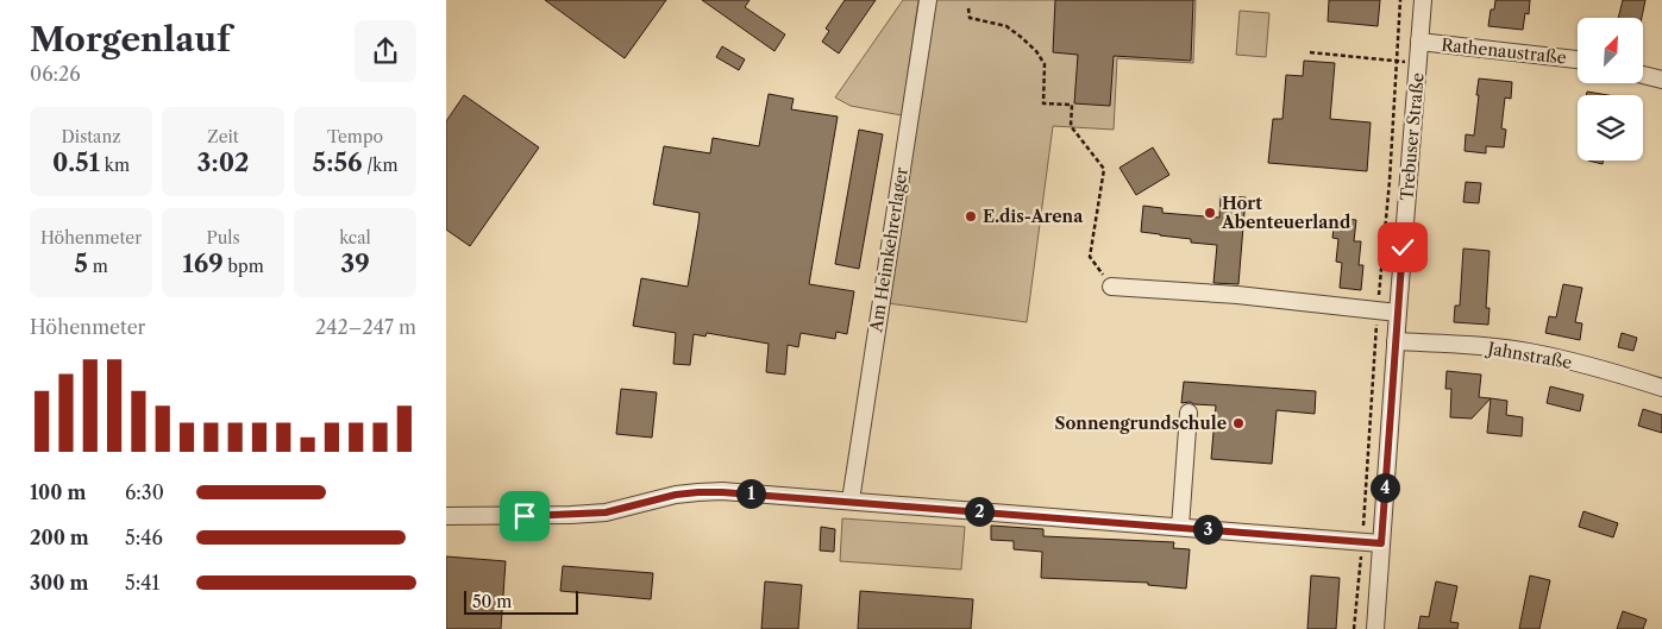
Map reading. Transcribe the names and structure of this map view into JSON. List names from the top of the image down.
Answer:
{
  "streets": {
    "street": [
      "Rathenaustraße",
      "Trebuser Straße",
      "Am Heimkehrerlager",
      "Jahnstraße"
    ]
  },
  "crossings": [
    ["Rathenaustraße", "Trebuser Straße"],
    ["Trebuser Straße", "Jahnstraße"]
  ],
  "places": ["Hort Abenteuerland", "E.dis-Arena", "Sonnengrundschule"],
  "scale_bar": "50 m",
  "north": "top right",
  "page": {
    "heading": ["Morgenlauf", "06:26"],
    "stats": [
      ["Distanz", "0.51 km"],
      ["Zeit", "3:02"],
      ["Tempo", "5:56 /km"],
      ["Höhenmeter", "5 m"],
      ["Puls", "169 bpm"],
      ["kcal", "39"]
    ],
    "chart": ["Höhenmeter", "242–247 m"],
    "list": [
      {
        "name": "100 m",
        "note": "6:30"
      },
      {
        "name": "200 m",
        "note": "5:46"
      },
      {
        "name": "300 m",
        "note": "5:41"
      }
    ],
    "pins": [
      "4",
      "1",
      "2",
      "3"
    ],
    "scale": "50 m"
  }
}
